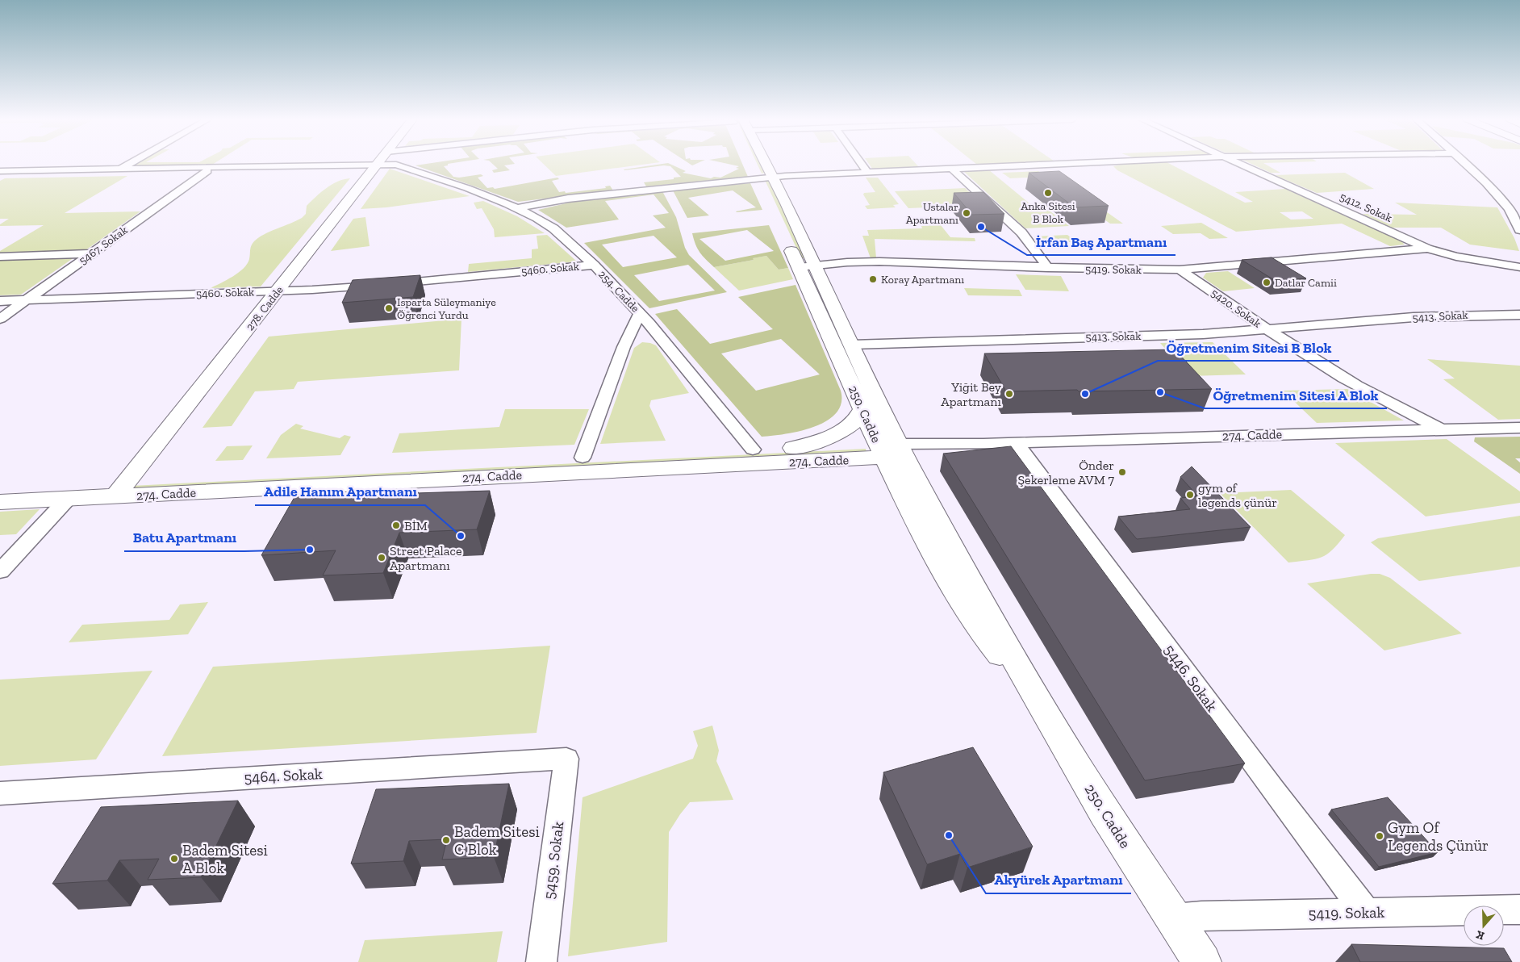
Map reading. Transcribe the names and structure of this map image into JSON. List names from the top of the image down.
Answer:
{
  "streets": {
    "main road": ["278. Cadde", "250. Cadde", "274. Cadde"],
    "street": [
      "5412. Sokak",
      "5467. Sokak",
      "5460. Sokak",
      "5419. Sokak",
      "254. Cadde",
      "5420. Sokak",
      "5413. Sokak",
      "5446. Sokak",
      "5464. Sokak",
      "5459. Sokak"
    ]
  },
  "crossings": [
    ["5412. Sokak", "5419. Sokak"],
    ["5467. Sokak", "5460. Sokak"],
    ["5460. Sokak", "254. Cadde"],
    ["5460. Sokak", "278. Cadde"],
    ["5419. Sokak", "5420. Sokak"],
    ["5419. Sokak", "250. Cadde"],
    ["5419. Sokak", "5446. Sokak"],
    ["254. Cadde", "278. Cadde"],
    ["254. Cadde", "274. Cadde"],
    ["278. Cadde", "274. Cadde"],
    ["5420. Sokak", "5413. Sokak"],
    ["5420. Sokak", "274. Cadde"],
    ["5413. Sokak", "250. Cadde"],
    ["250. Cadde", "274. Cadde"],
    ["274. Cadde", "5446. Sokak"],
    ["5464. Sokak", "5459. Sokak"]
  ],
  "places": [
    "Anka Sitesi B Blok",
    "Ustalar Apartmanı",
    "İrfan Baş Apartmanı",
    "Koray Apartmanı",
    "Datlar Camii",
    "Isparta Süleymaniye Öğrenci Yurdu",
    "Öğretmenim Sitesi A Blok",
    "Yiğit Bey Apartmanı",
    "Öğretmenim Sitesi B Blok",
    "Önder Şekerleme AVM 7",
    "gym of legends çünür",
    "BİM",
    "Adile Hanım Apartmanı",
    "Batu Apartmanı",
    "Street Palace Apartmanı",
    "Akyürek Apartmanı",
    "Gym Of Legends Çünür",
    "Badem Sitesi C Blok",
    "Badem Sitesi A Blok"
  ],
  "north": "bottom"
}
